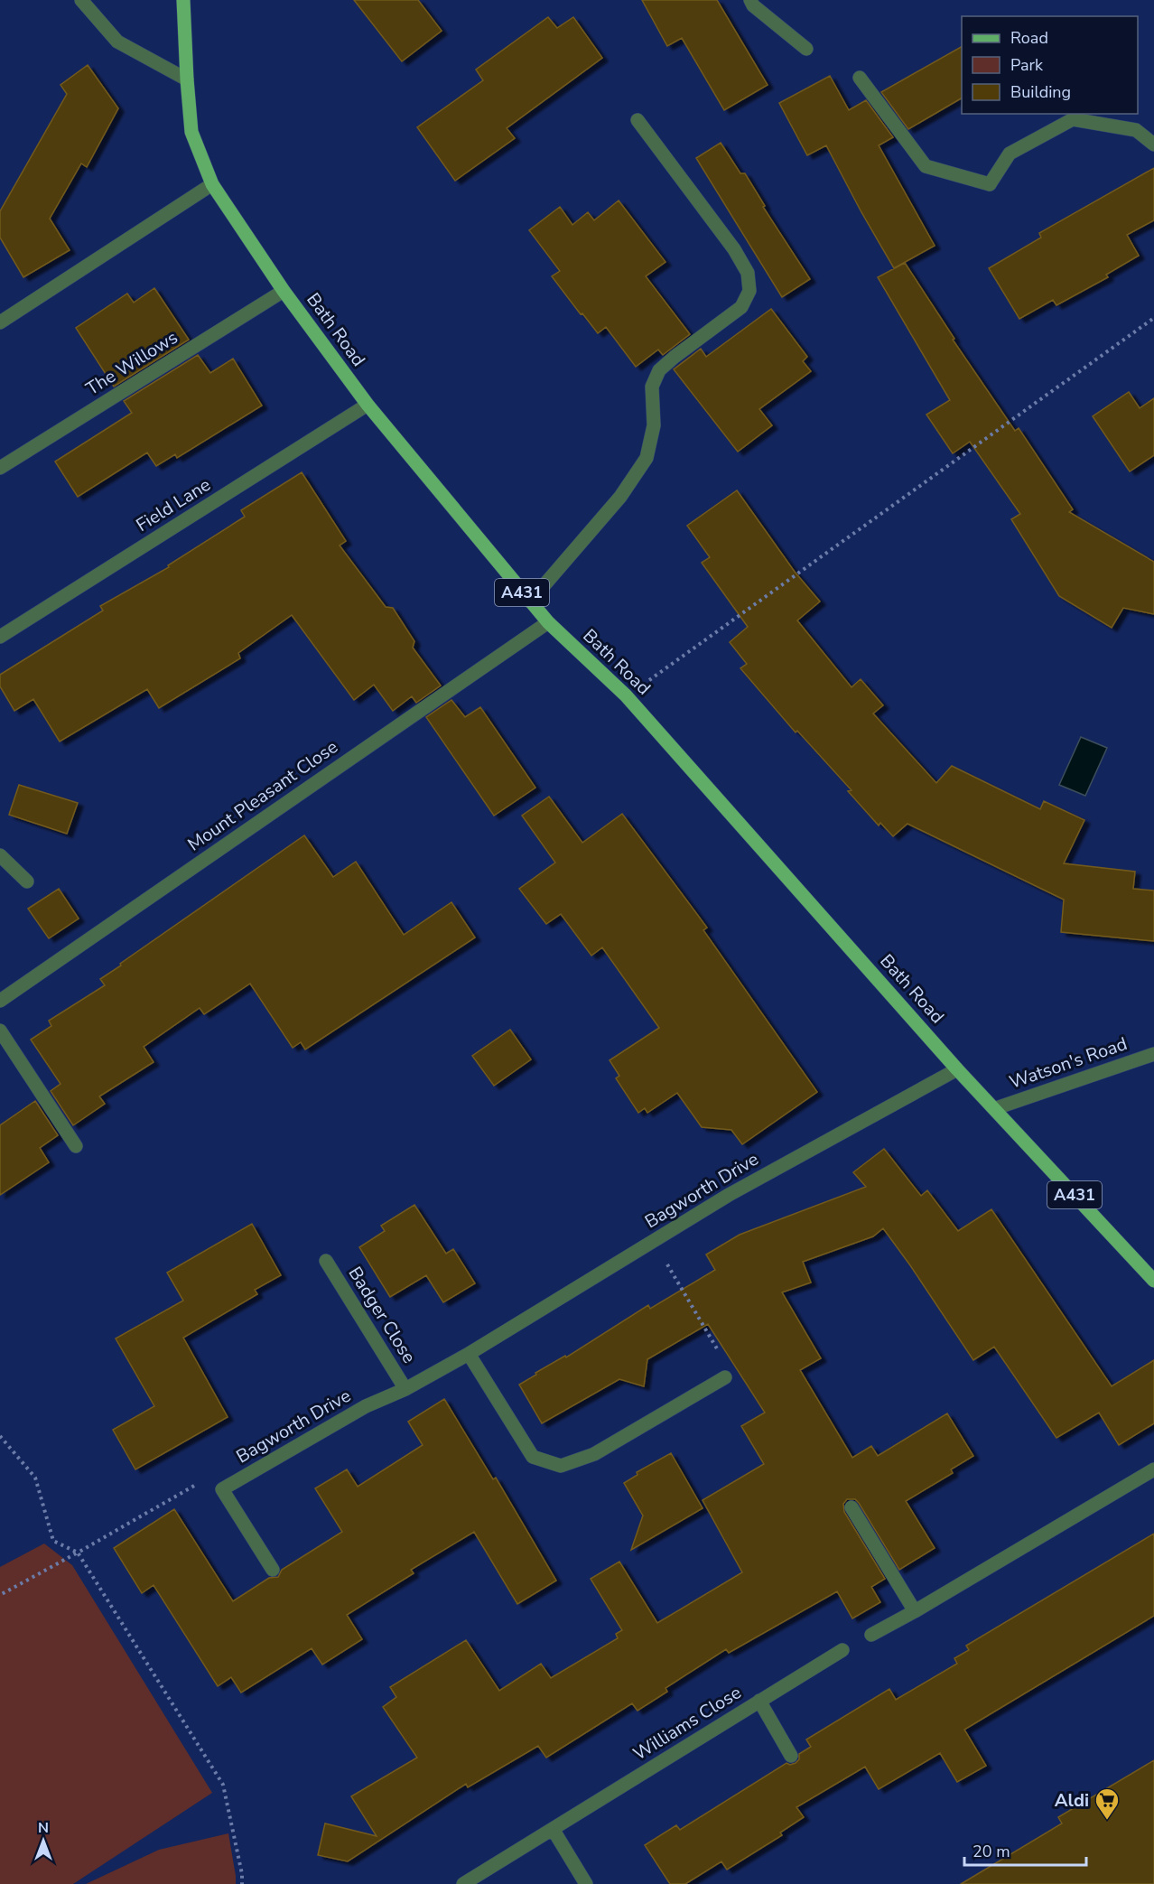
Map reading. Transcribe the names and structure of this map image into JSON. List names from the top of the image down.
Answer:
{
  "streets": {
    "main road": ["Bath Road", "A431"],
    "street": [
      "The Willows",
      "Field Lane",
      "Mount Pleasant Close",
      "Watson's Road",
      "Bagworth Drive",
      "Badger Close",
      "Williams Close"
    ]
  },
  "crossings": [
    ["Bath Road", "The Willows"],
    ["Bath Road", "Field Lane"],
    ["Bath Road", "Mount Pleasant Close"],
    ["Bath Road", "Watson's Road"],
    ["Bath Road", "Bagworth Drive"],
    ["Bagworth Drive", "Badger Close"]
  ],
  "places": {
    "supermarket": ["Aldi"]
  },
  "legend": ["Road", "Park", "Building"],
  "scale_bar": "20 m",
  "north": "top"
}
